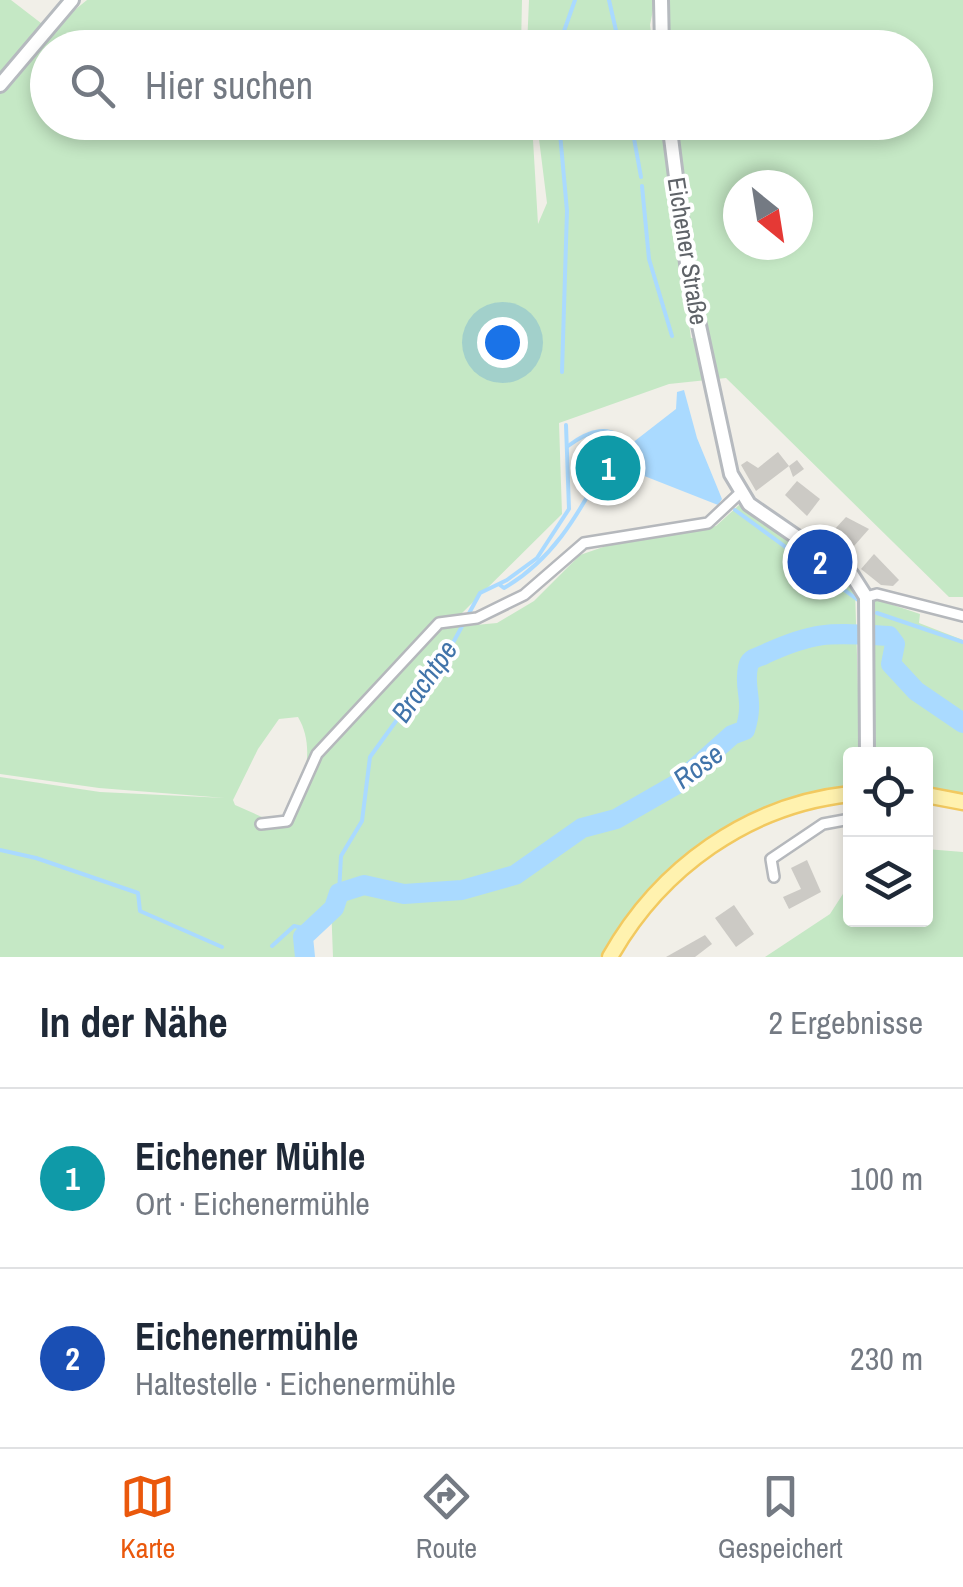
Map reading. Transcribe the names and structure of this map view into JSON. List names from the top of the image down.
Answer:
{
  "streets": {
    "main road": ["Eichener Straße"]
  },
  "water": ["Brachtpe", "Rose"],
  "north": "bottom right",
  "page": {
    "search": "Hier suchen",
    "pins": ["1", "2"],
    "heading": ["In der Nähe", "2 Ergebnisse"],
    "list": [
      {
        "mark": "1",
        "name": "Eichener Mühle",
        "note": "Ort · Eichenermühle",
        "value": "100 m"
      },
      {
        "mark": "2",
        "name": "Eichenermühle",
        "note": "Haltestelle · Eichenermühle",
        "value": "230 m"
      }
    ],
    "nav": ["Karte", "Route", "Gespeichert"]
  }
}
